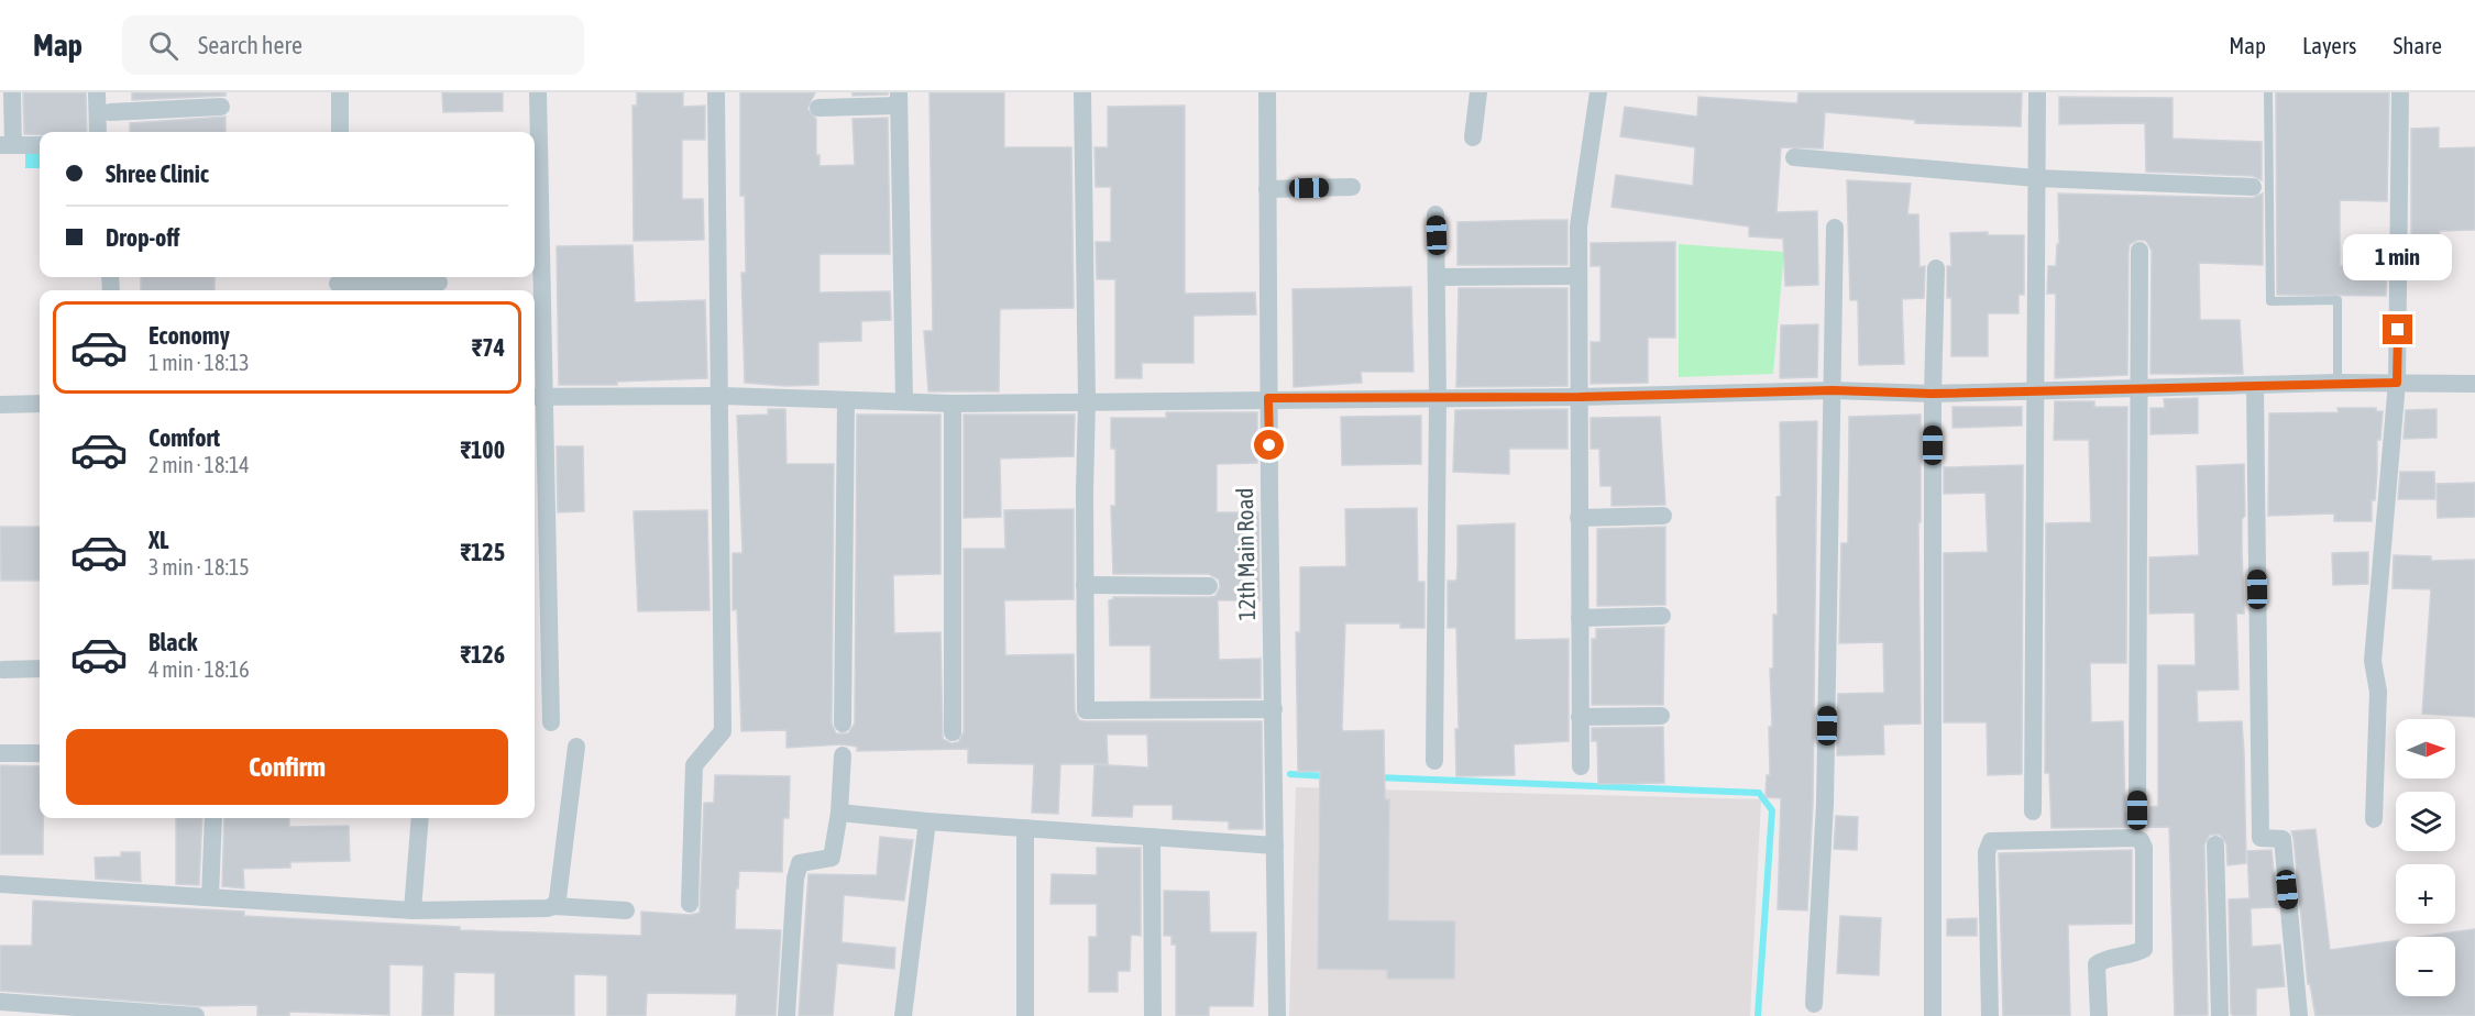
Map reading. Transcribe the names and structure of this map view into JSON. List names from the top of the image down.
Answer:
{
  "streets": {
    "street": ["12th Main Road"]
  },
  "north": "right",
  "page": {
    "header": "Map",
    "search": "Search here",
    "nav": ["Map", "Layers", "Share"],
    "banner": ["Shree Clinic", "Drop-off"],
    "bubble": "1 min",
    "list": [
      {
        "name": "Economy",
        "note": "1 min · 18:13",
        "value": "₹74"
      },
      {
        "name": "Comfort",
        "note": "2 min · 18:14",
        "value": "₹100"
      },
      {
        "name": "XL",
        "note": "3 min · 18:15",
        "value": "₹125"
      },
      {
        "name": "Black",
        "note": "4 min · 18:16",
        "value": "₹126"
      }
    ],
    "buttons": "Confirm",
    "map_buttons": ["+", "−"]
  }
}
